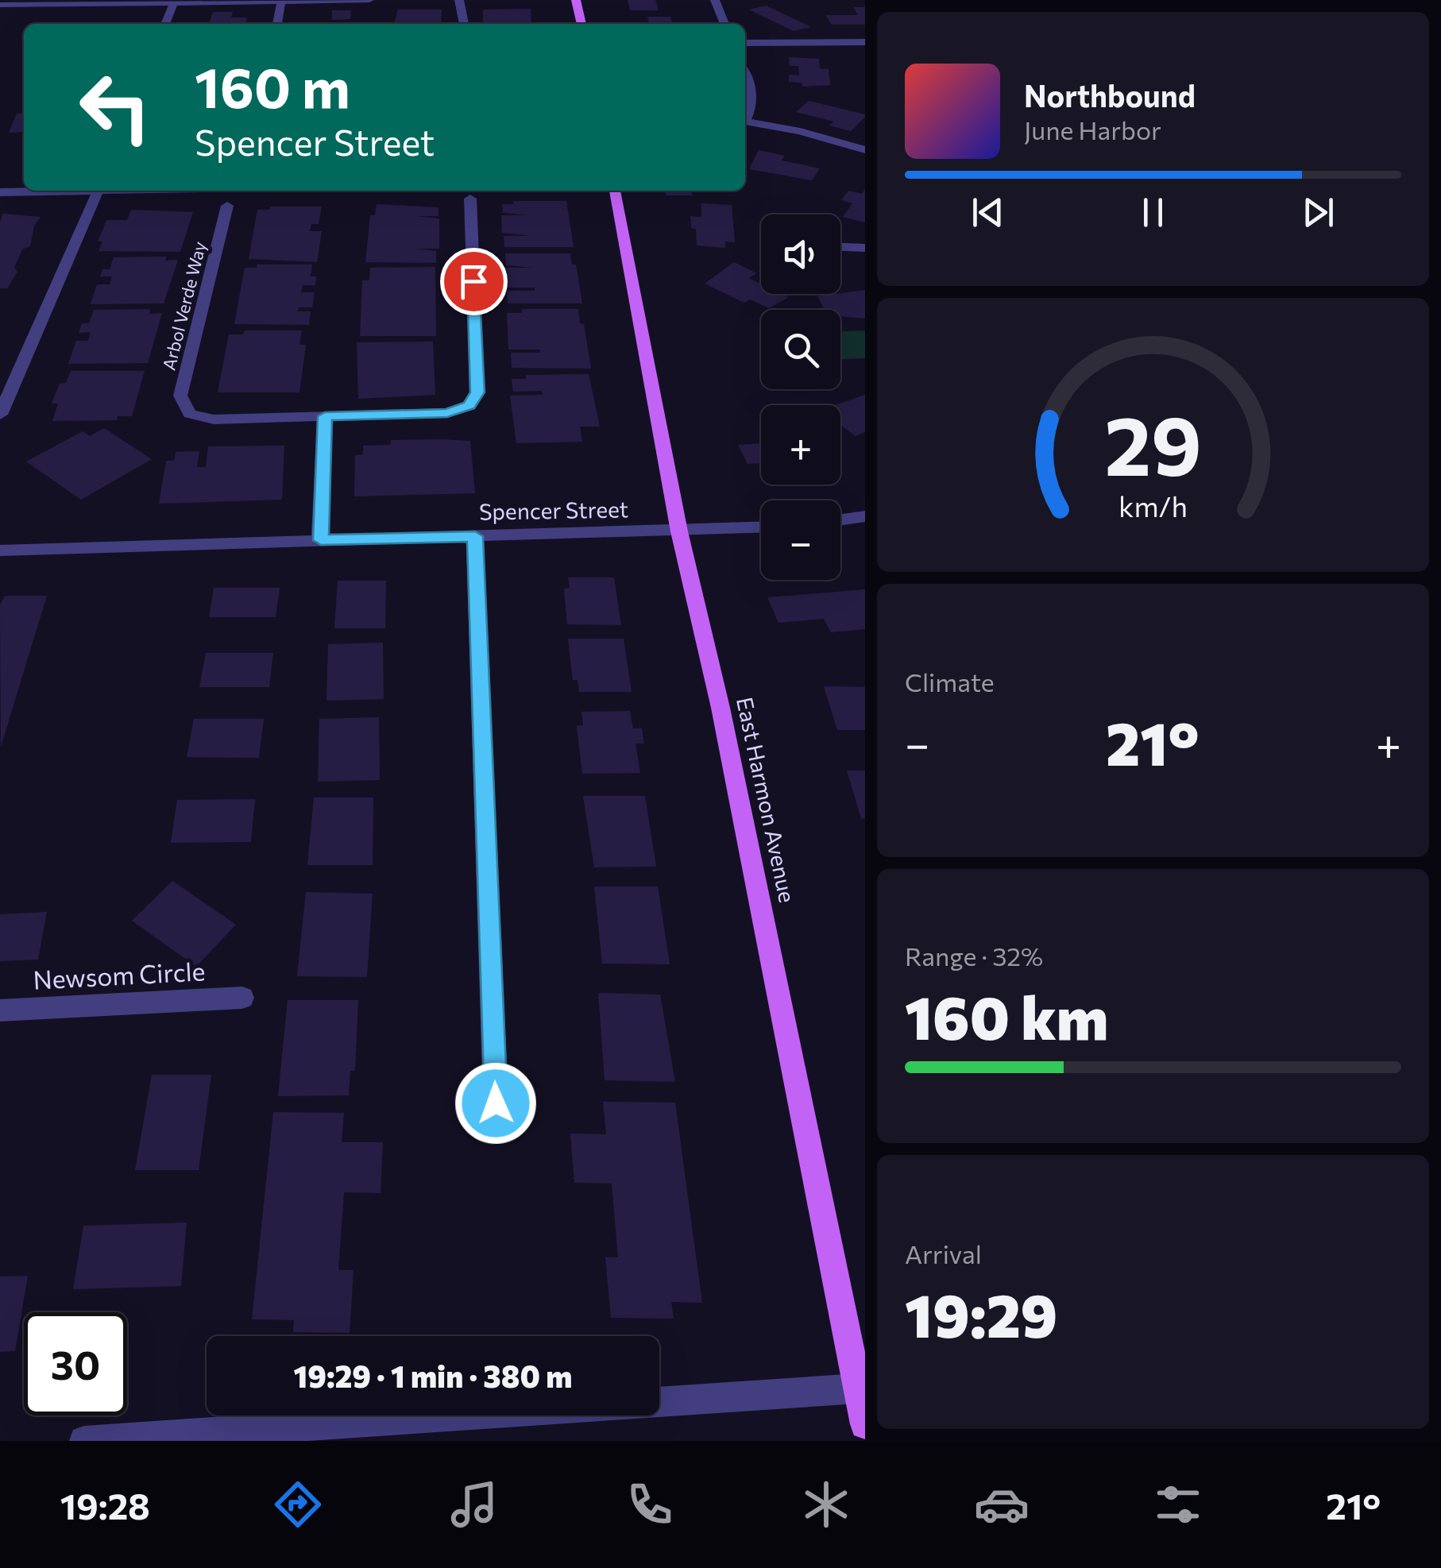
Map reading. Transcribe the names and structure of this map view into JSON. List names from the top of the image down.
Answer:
{
  "streets": {
    "main road": ["East Harmon Avenue"],
    "street": ["Arbol Verde Way", "Spencer Street", "Newsom Circle"]
  },
  "crossings": [
    ["Spencer Street", "East Harmon Avenue"]
  ],
  "page": {
    "turn": ["160 m", "Spencer Street"],
    "song": ["Northbound", "June Harbor"],
    "map_buttons": ["+", "−"],
    "tile": [
      "Climate",
      ["Range · 32%", "160 km"],
      ["Arrival", "19:29"]
    ],
    "heat": ["−", "21°", "+"],
    "limit": "30",
    "trip": "19:29 · 1 min · 380 m",
    "tabs": ["19:28", "21°"],
    "gauge": ["29", "km/h"]
  }
}
